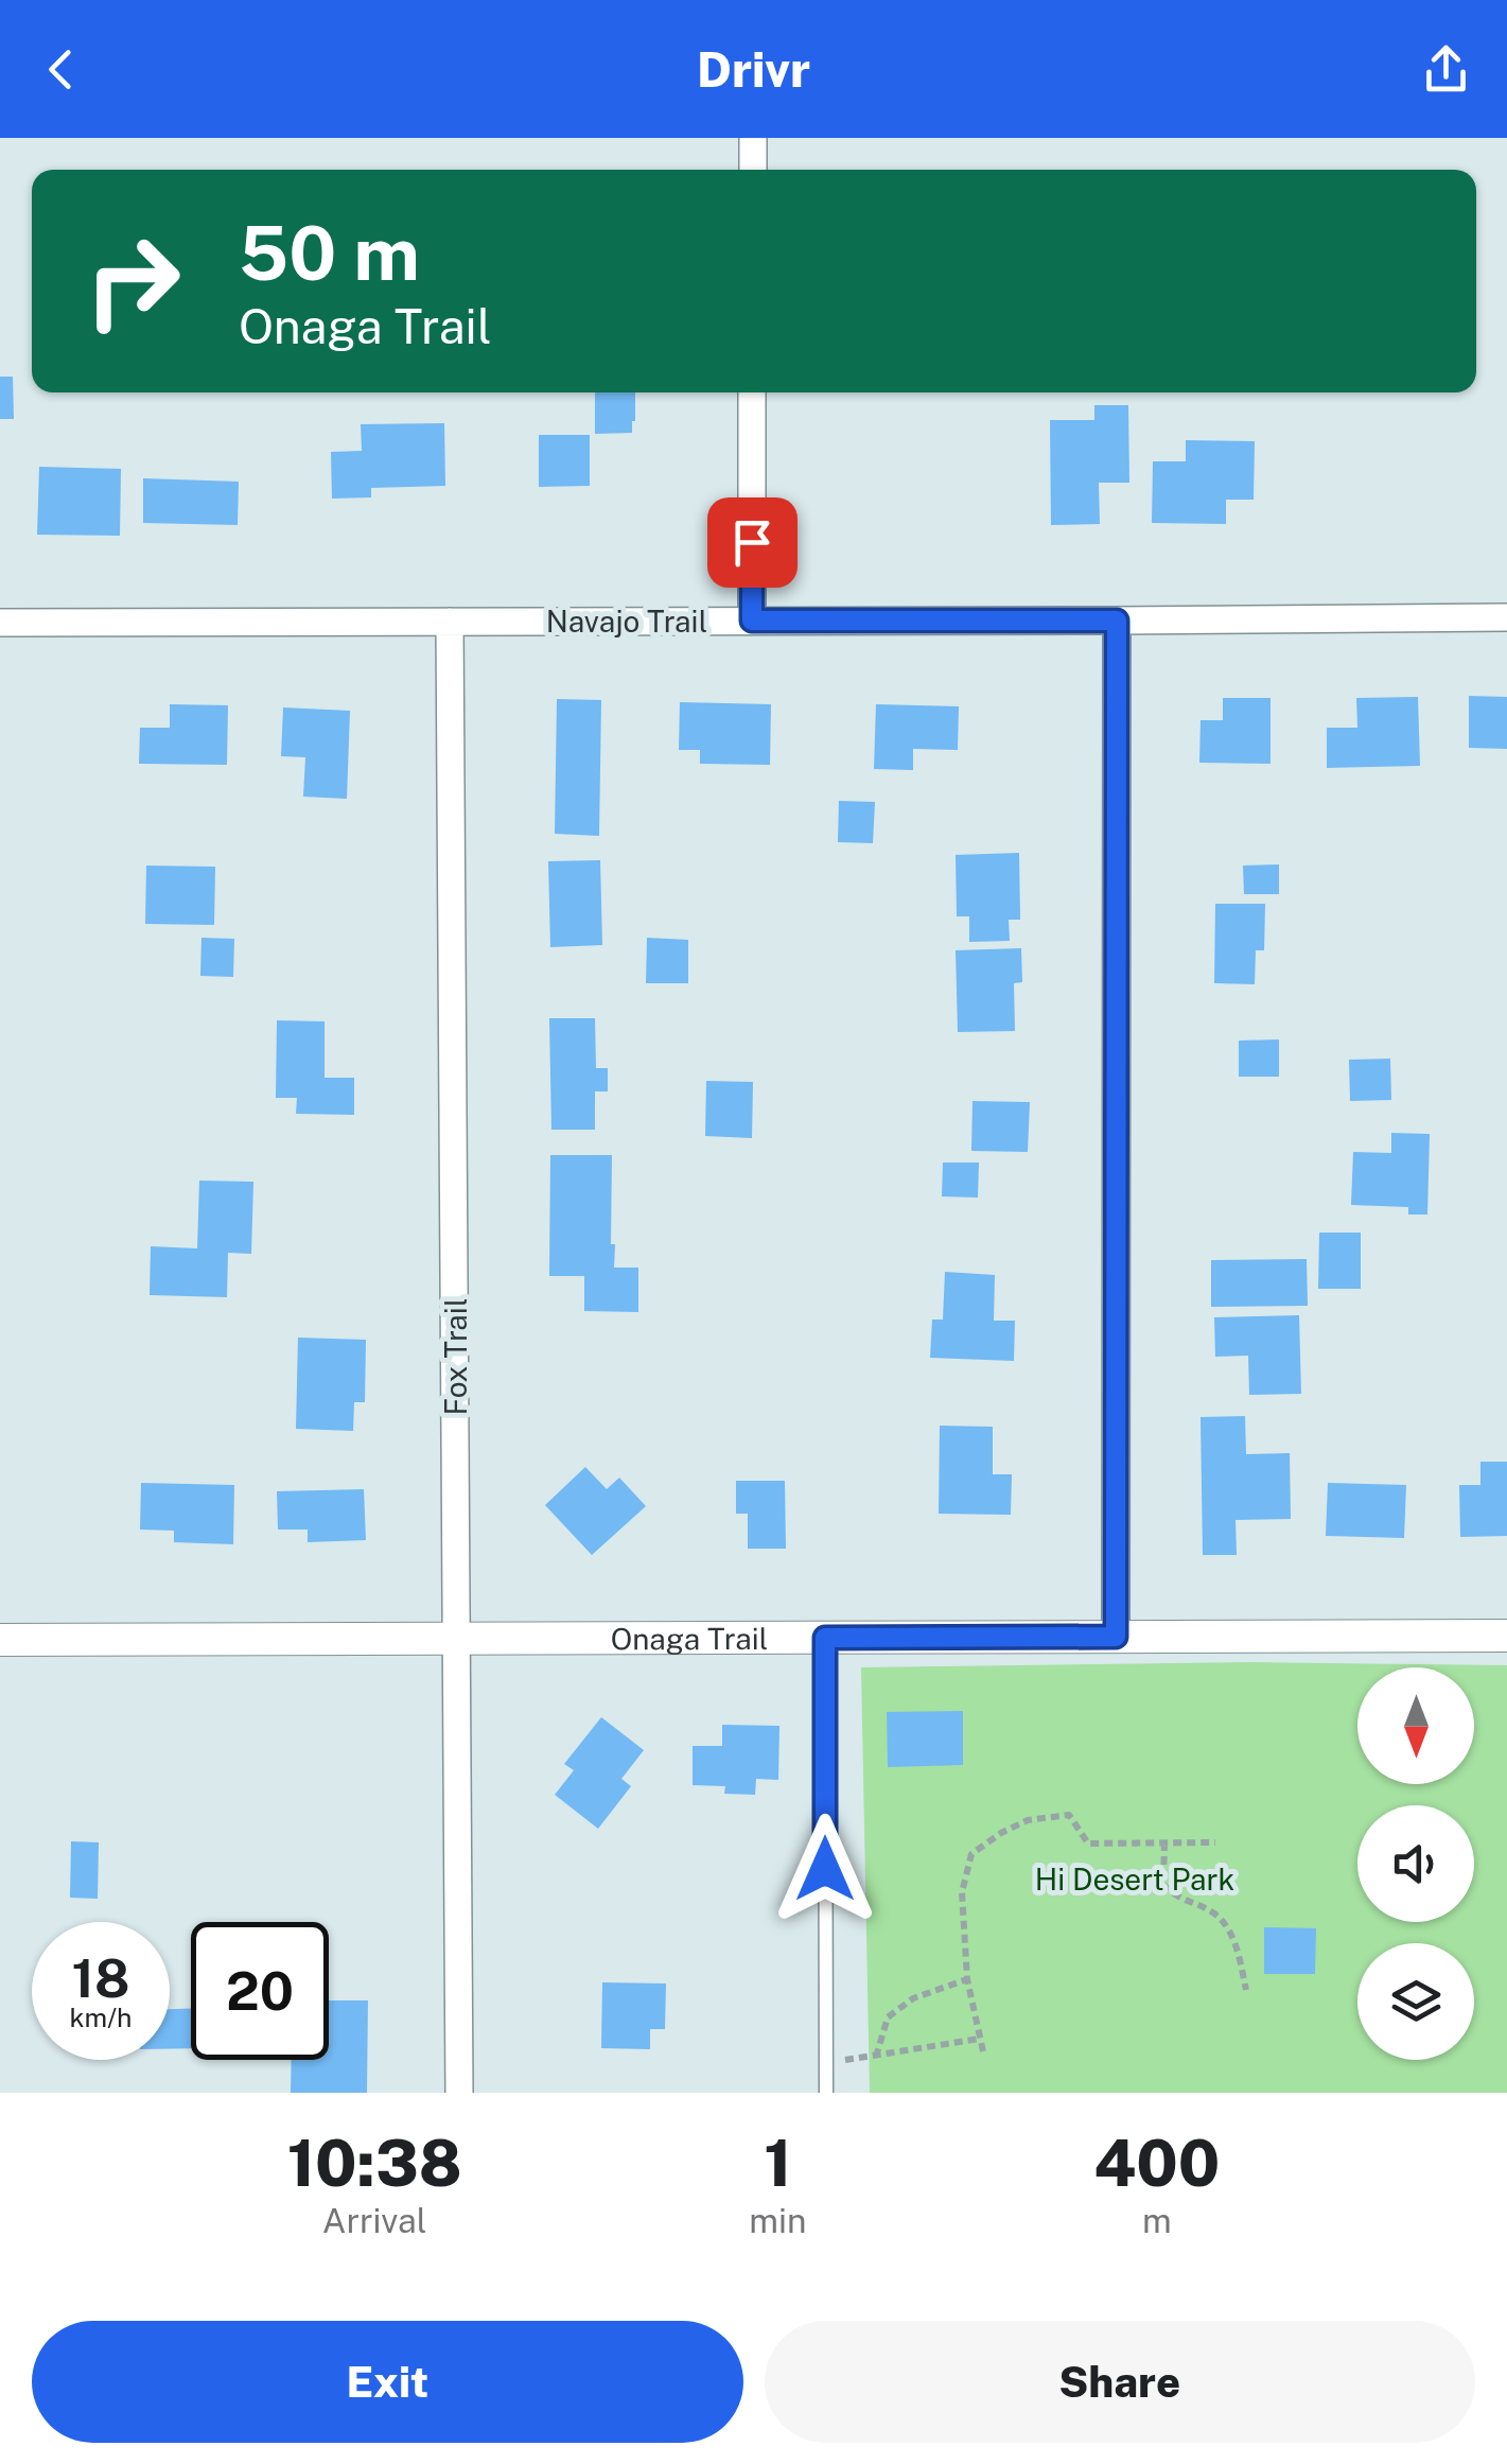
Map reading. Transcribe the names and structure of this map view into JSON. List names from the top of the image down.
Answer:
{
  "streets": {
    "street": ["Navajo Trail", "Fox Trail", "Onaga Trail"]
  },
  "crossings": [
    ["Navajo Trail", "Fox Trail"],
    ["Fox Trail", "Onaga Trail"]
  ],
  "parks": ["Hi Desert Park"],
  "north": "bottom",
  "page": {
    "header": "Drivr",
    "turn": ["50 m", "Onaga Trail"],
    "speed": "18 km/h",
    "limit": "20",
    "eta": [
      "10:38",
      "Arrival",
      "1",
      "min",
      "400",
      "m"
    ],
    "buttons": ["Exit", "Share"]
  }
}
